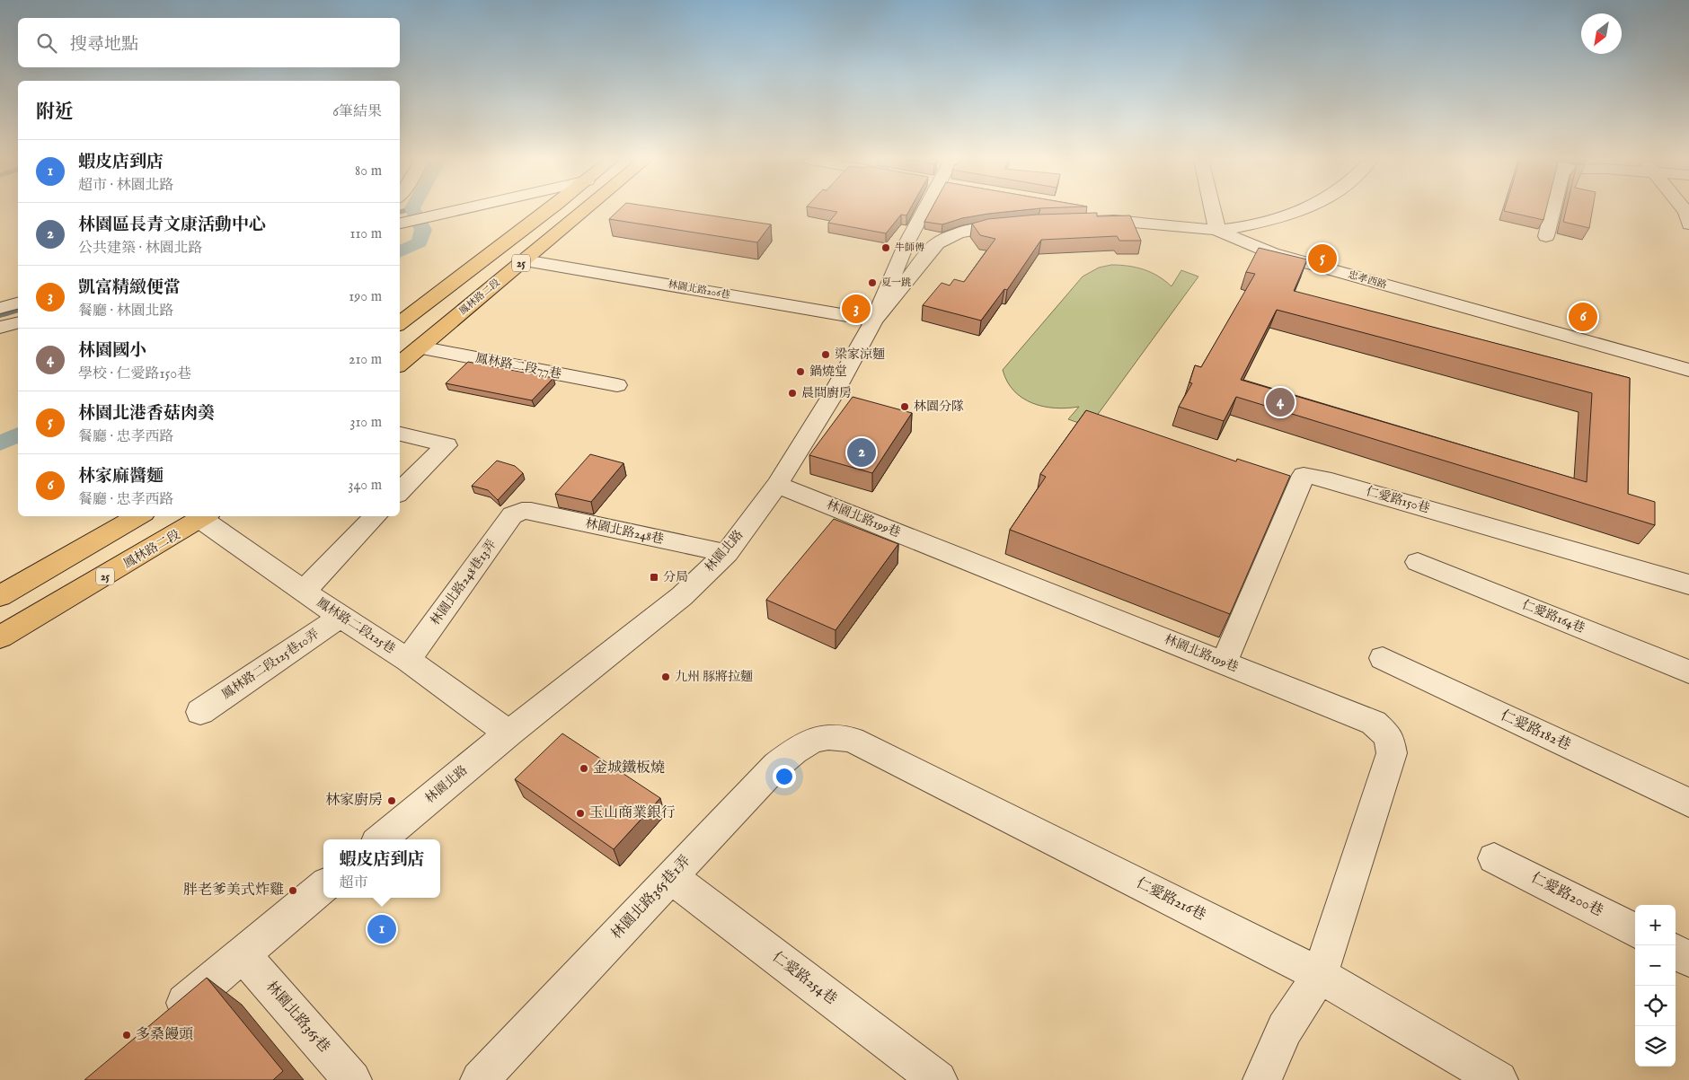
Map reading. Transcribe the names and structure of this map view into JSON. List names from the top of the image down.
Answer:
{
  "streets": {
    "main road": ["25", "鳳林路二段"],
    "street": [
      "忠孝西路",
      "林園北路206巷",
      "鳳林路二段77巷",
      "仁愛路150巷",
      "林園北路199巷",
      "林園北路248巷",
      "林園北路",
      "林園北路248巷13弄",
      "仁愛路164巷",
      "鳳林路二段125巷",
      "鳳林路二段125巷10弄",
      "仁愛路182巷",
      "仁愛路200巷",
      "林園北路365巷1弄",
      "仁愛路216巷",
      "仁愛路254巷",
      "林園北路365巷"
    ]
  },
  "crossings": [
    ["林園北路206巷", "鳳林路二段"],
    ["林園北路206巷", "林園北路"],
    ["鳳林路二段", "鳳林路二段77巷"],
    ["鳳林路二段", "鳳林路二段125巷"],
    ["仁愛路150巷", "林園北路199巷"],
    ["林園北路199巷", "林園北路"],
    ["林園北路199巷", "仁愛路216巷"],
    ["林園北路248巷", "林園北路"],
    ["林園北路248巷", "林園北路248巷13弄"],
    ["林園北路", "鳳林路二段125巷"],
    ["林園北路248巷13弄", "鳳林路二段125巷"],
    ["鳳林路二段125巷", "鳳林路二段125巷10弄"],
    ["林園北路365巷1弄", "仁愛路216巷"],
    ["林園北路365巷1弄", "仁愛路254巷"]
  ],
  "places": {
    "other": [
      "牛師傅",
      "夏一跳",
      "梁家涼麵",
      "鍋燒堂",
      "晨間廚房",
      "林園分隊",
      "九州 豚將拉麵",
      "金城鐵板燒",
      "林家廚房",
      "玉山商業銀行",
      "胖老爹美式炸雞",
      "多桑饅頭"
    ],
    "transit": ["分局"]
  },
  "north": "bottom left",
  "page": {
    "search": "搜尋地點",
    "heading": ["附近", "6筆結果"],
    "list": [
      {
        "mark": "1",
        "name": "蝦皮店到店",
        "note": "超市 · 林園北路",
        "value": "80 m"
      },
      {
        "mark": "2",
        "name": "林園區長青文康活動中心",
        "note": "公共建築 · 林園北路",
        "value": "110 m"
      },
      {
        "mark": "3",
        "name": "凱富精緻便當",
        "note": "餐廳 · 林園北路",
        "value": "190 m"
      },
      {
        "mark": "4",
        "name": "林園國小",
        "note": "學校 · 仁愛路150巷",
        "value": "210 m"
      },
      {
        "mark": "5",
        "name": "林園北港香菇肉羮",
        "note": "餐廳 · 忠孝西路",
        "value": "310 m"
      },
      {
        "mark": "6",
        "name": "林家麻醬麵",
        "note": "餐廳 · 忠孝西路",
        "value": "340 m"
      }
    ],
    "pins": [
      "5",
      "3",
      "6",
      "4",
      "2",
      "1"
    ],
    "popup": ["蝦皮店到店", "超市"],
    "map_buttons": ["+", "−"]
  }
}
